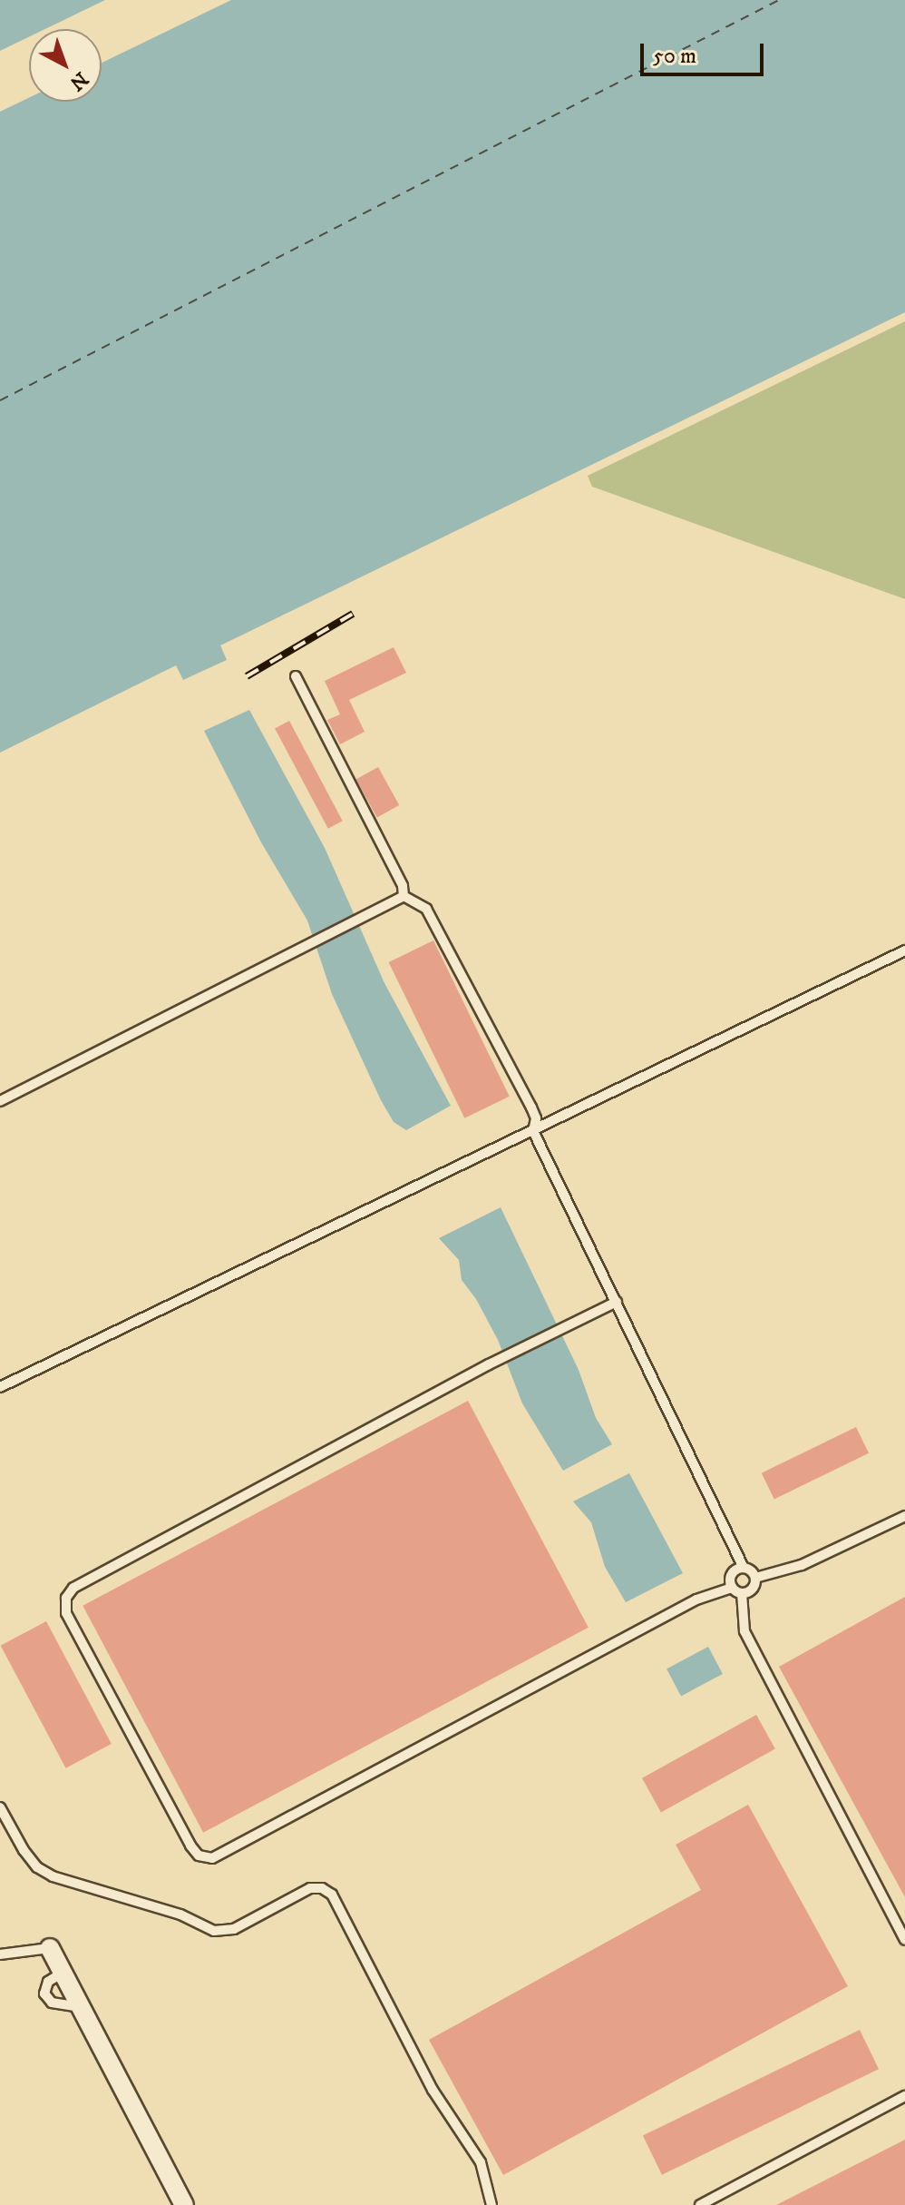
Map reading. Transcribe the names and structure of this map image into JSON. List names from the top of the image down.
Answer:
{
  "scale_bar": "50 m",
  "north": "bottom right"
}
